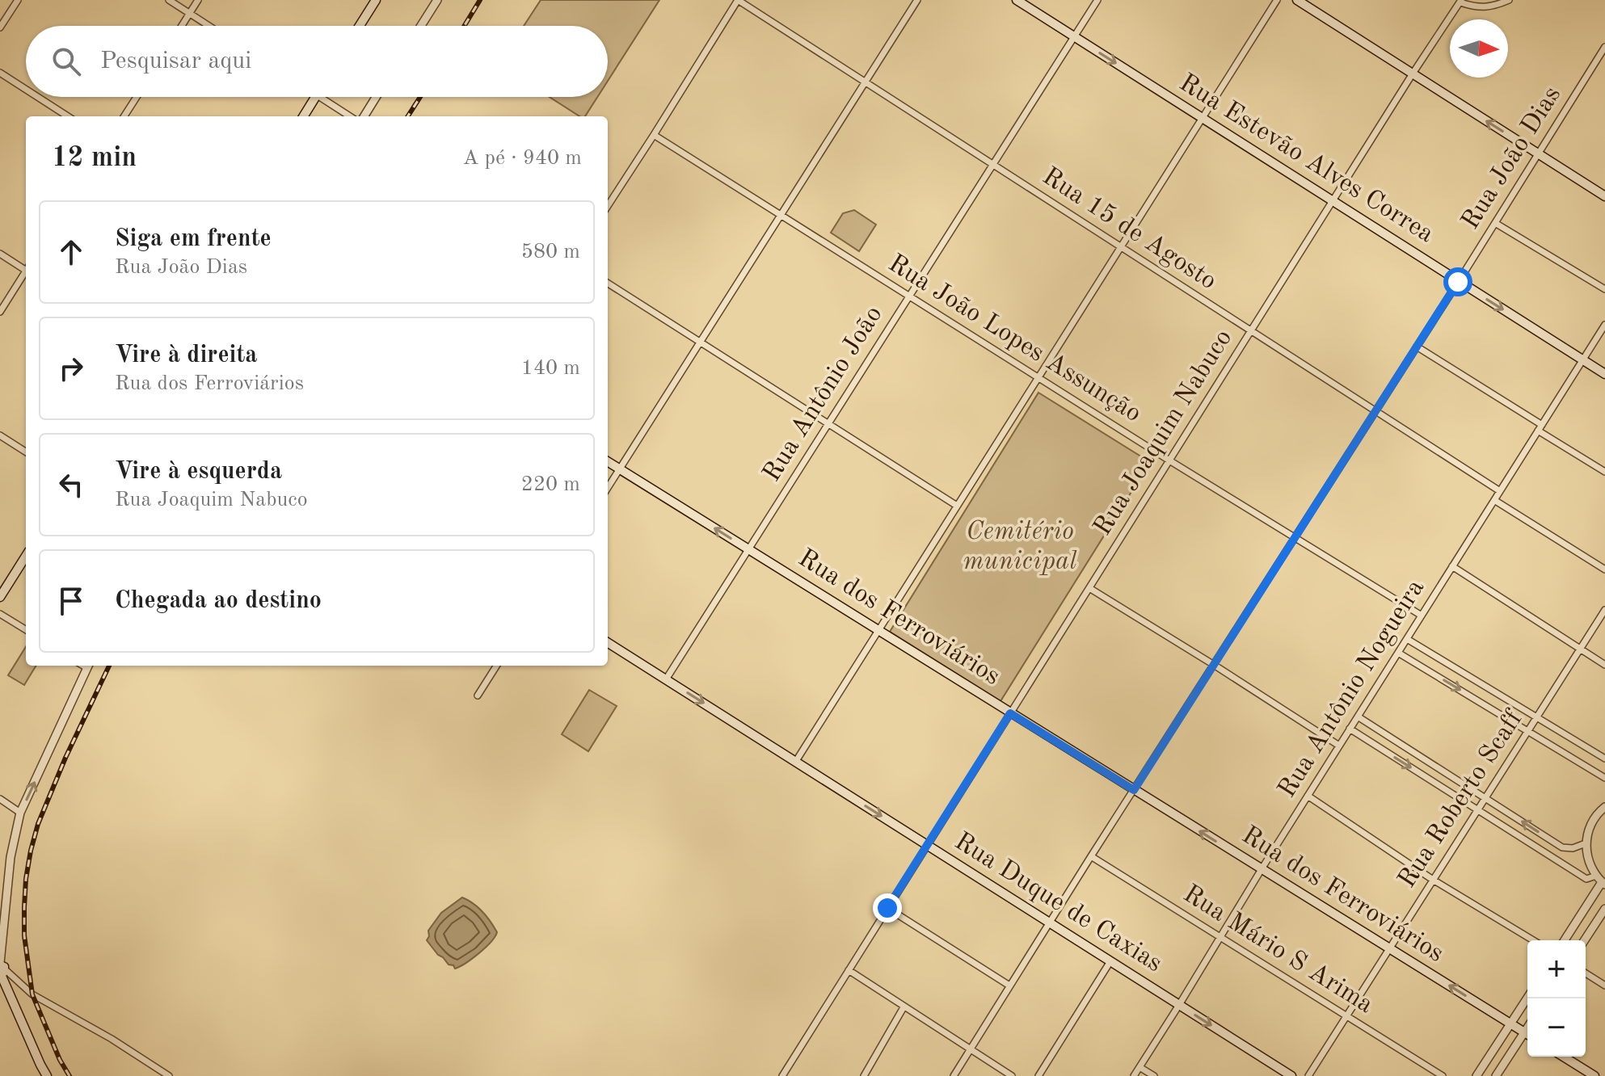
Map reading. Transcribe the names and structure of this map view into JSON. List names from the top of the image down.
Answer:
{
  "streets": {
    "main road": ["Rua Estevão Alves Correa", "Rua dos Ferroviários", "Rua Duque de Caxias"],
    "street": [
      "Rua João Dias",
      "Rua 15 de Agosto",
      "Rua João Lopes Assunção",
      "Rua Antônio João",
      "Rua Joaquim Nabuco",
      "Rua Antônio Nogueira",
      "Rua Roberto Scaff",
      "Rua Mário S Arima"
    ]
  },
  "crossings": [
    ["Rua João Dias", "Rua Estevão Alves Correa"],
    ["Rua João Dias", "Rua 15 de Agosto"],
    ["Rua João Dias", "Rua João Lopes Assunção"],
    ["Rua João Dias", "Rua dos Ferroviários"],
    ["Rua João Dias", "Rua Duque de Caxias"],
    ["Rua João Dias", "Rua Mário S Arima"],
    ["Rua Estevão Alves Correa", "Rua Antônio João"],
    ["Rua Estevão Alves Correa", "Rua Joaquim Nabuco"],
    ["Rua Estevão Alves Correa", "Rua Antônio Nogueira"],
    ["Rua 15 de Agosto", "Rua Antônio João"],
    ["Rua 15 de Agosto", "Rua Joaquim Nabuco"],
    ["Rua 15 de Agosto", "Rua Antônio Nogueira"],
    ["Rua João Lopes Assunção", "Rua Antônio João"],
    ["Rua João Lopes Assunção", "Rua Joaquim Nabuco"],
    ["Rua João Lopes Assunção", "Rua Antônio Nogueira"],
    ["Rua Antônio João", "Rua dos Ferroviários"],
    ["Rua Antônio João", "Rua Duque de Caxias"],
    ["Rua Joaquim Nabuco", "Rua dos Ferroviários"],
    ["Rua Joaquim Nabuco", "Rua Duque de Caxias"],
    ["Rua dos Ferroviários", "Rua Antônio Nogueira"],
    ["Rua dos Ferroviários", "Rua Roberto Scaff"],
    ["Rua Antônio Nogueira", "Rua Duque de Caxias"],
    ["Rua Antônio Nogueira", "Rua Mário S Arima"],
    ["Rua Roberto Scaff", "Rua Mário S Arima"]
  ],
  "one_way": ["Rua Estevão Alves Correa", "Rua dos Ferroviários", "Rua Duque de Caxias"],
  "parks": ["Cemitério municipal"],
  "north": "right",
  "page": {
    "search": "Pesquisar aqui",
    "heading": ["12 min", "A pé · 940 m"],
    "list": [
      ["Siga em frente", "Rua João Dias", "580 m"],
      ["Vire à direita", "Rua dos Ferroviários", "140 m"],
      ["Vire à esquerda", "Rua Joaquim Nabuco", "220 m"],
      "Chegada ao destino"
    ],
    "map_buttons": ["+", "−"]
  }
}
